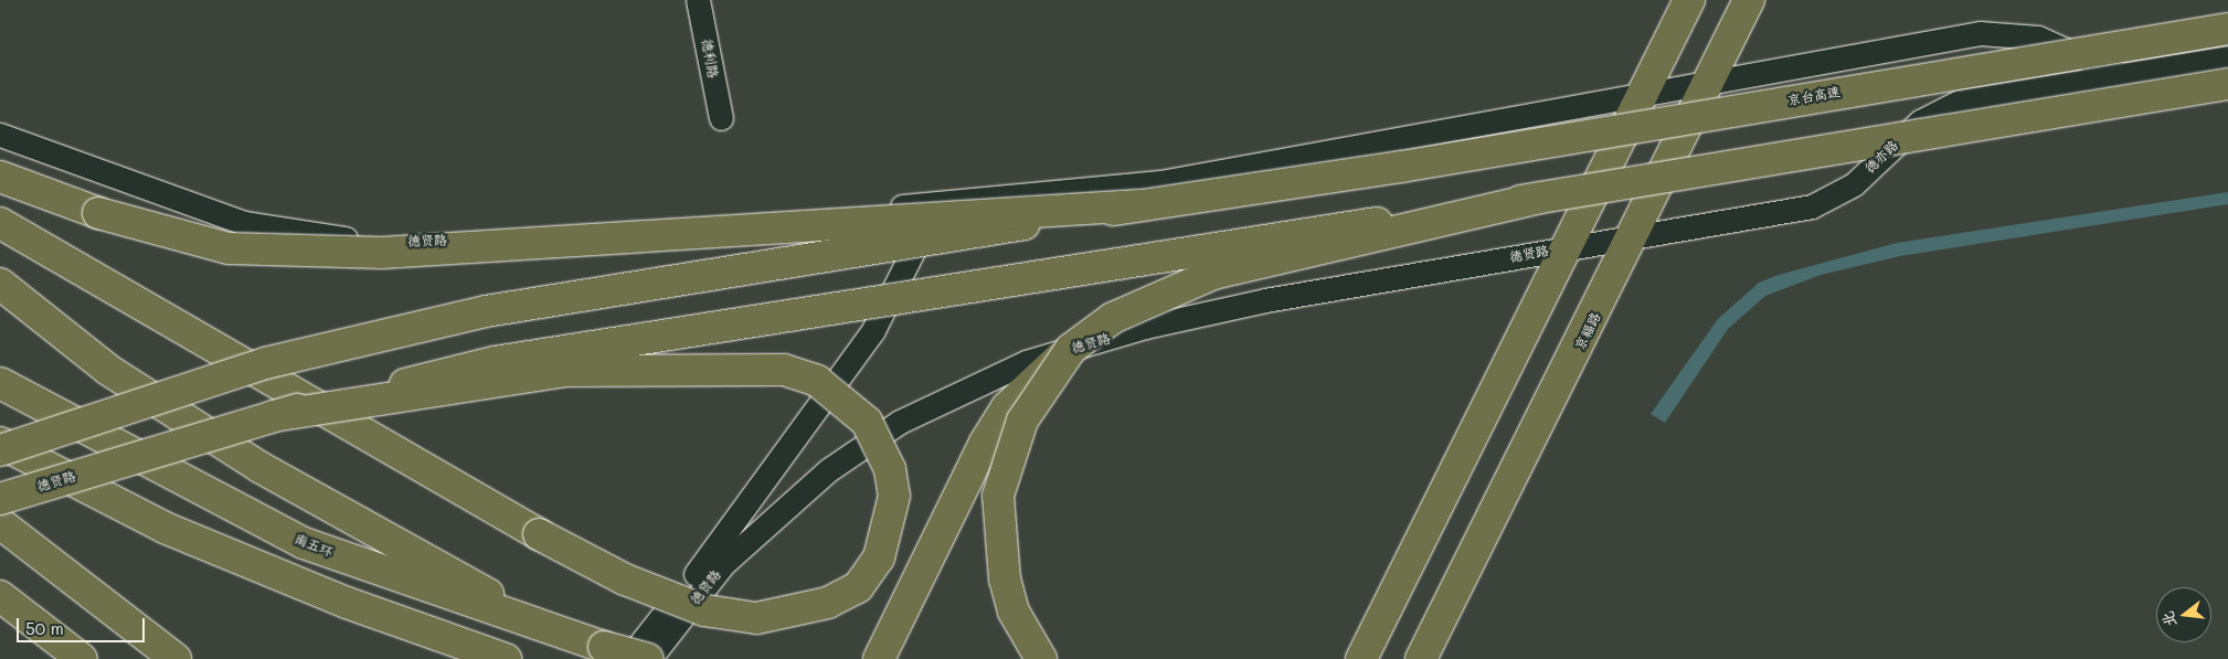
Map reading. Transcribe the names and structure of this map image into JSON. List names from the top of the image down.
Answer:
{
  "streets": {
    "highway": [
      "京台高速",
      "德贤路",
      "京福路",
      "南五环"
    ],
    "street": ["德利路", "德亦路"]
  },
  "crossings": [
    ["德亦路", "德贤路"],
    ["德亦路", "京福路"],
    ["德贤路", "京福路"],
    ["德贤路", "南五环"]
  ],
  "scale_bar": "50 m",
  "north": "left"
}
